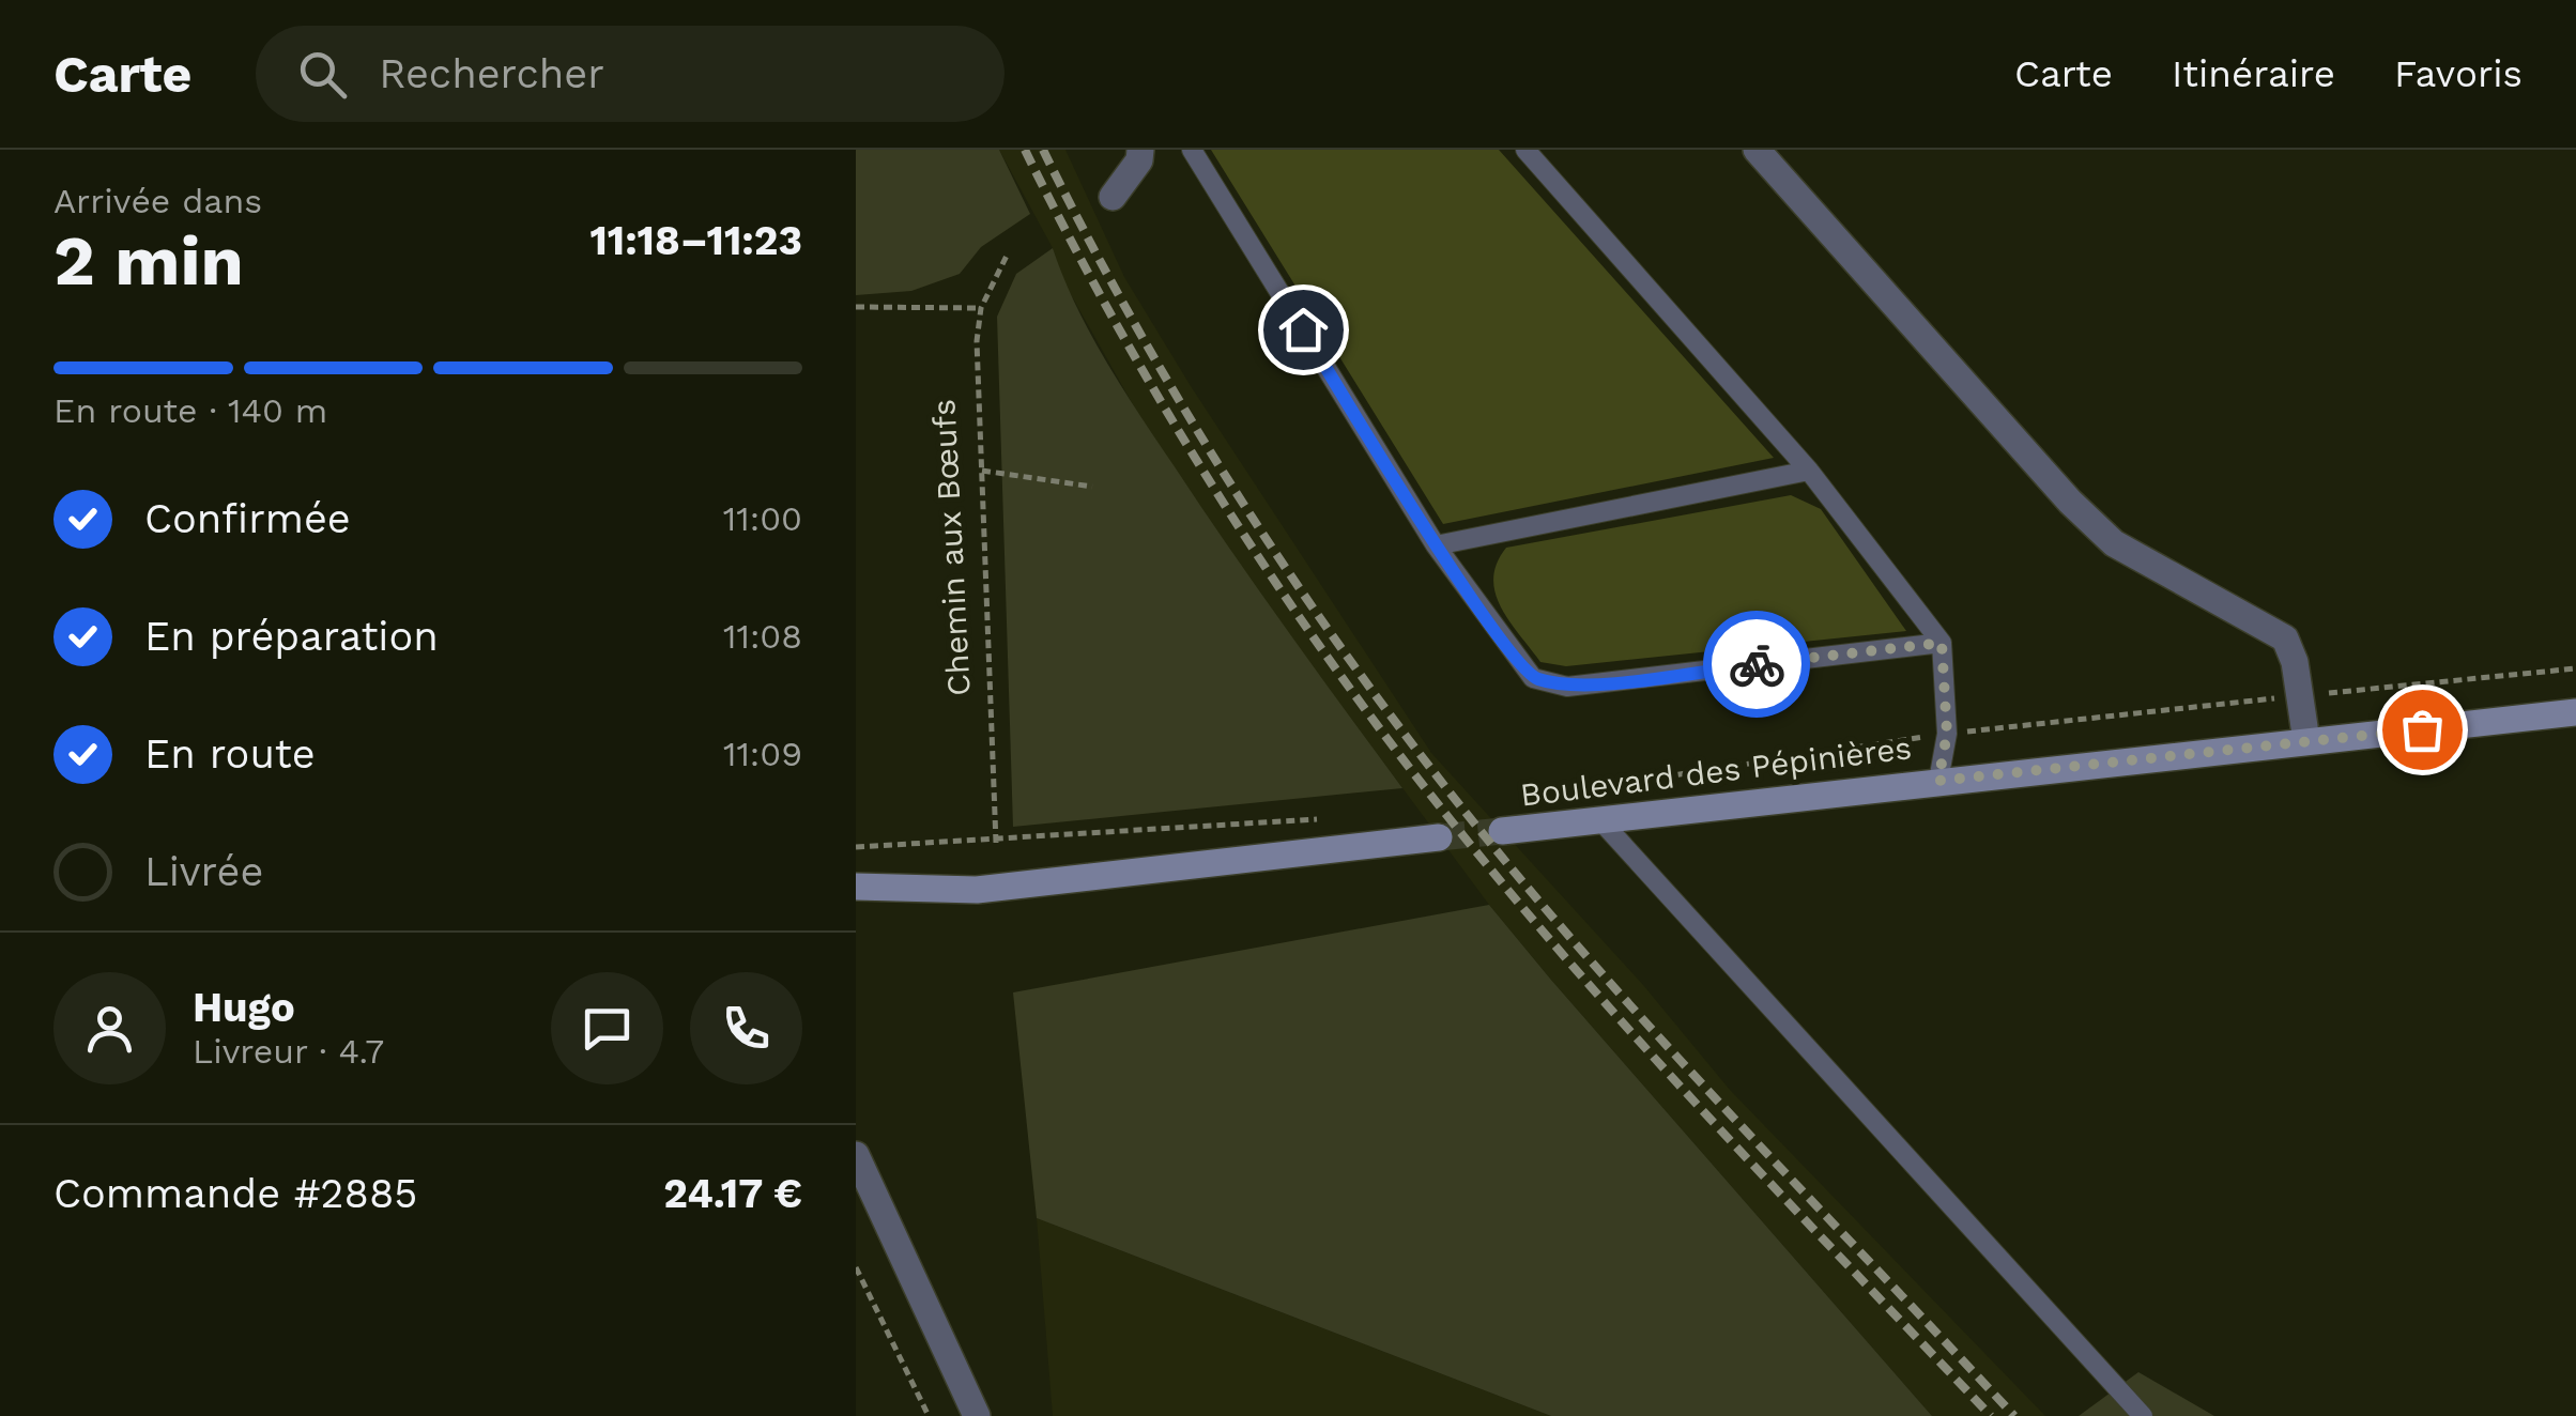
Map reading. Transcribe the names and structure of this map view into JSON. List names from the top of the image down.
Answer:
{
  "streets": {
    "main road": ["Boulevard des Pépinières"],
    "path": ["Chemin aux Bœufs"]
  },
  "page": {
    "header": "Carte",
    "search": "Rechercher",
    "nav": ["Carte", "Itinéraire", "Favoris"],
    "heading": ["2 min", "Arrivée dans", "11:18–11:23"],
    "panel": [
      "Hugo",
      "Livreur · 4.7",
      "Commande #2885",
      "24.17 €"
    ],
    "bar": "En route · 140 m",
    "list": [
      ["Confirmée", "11:00"],
      ["En préparation", "11:08"],
      ["En route", "11:09"],
      "Livrée"
    ]
  }
}
